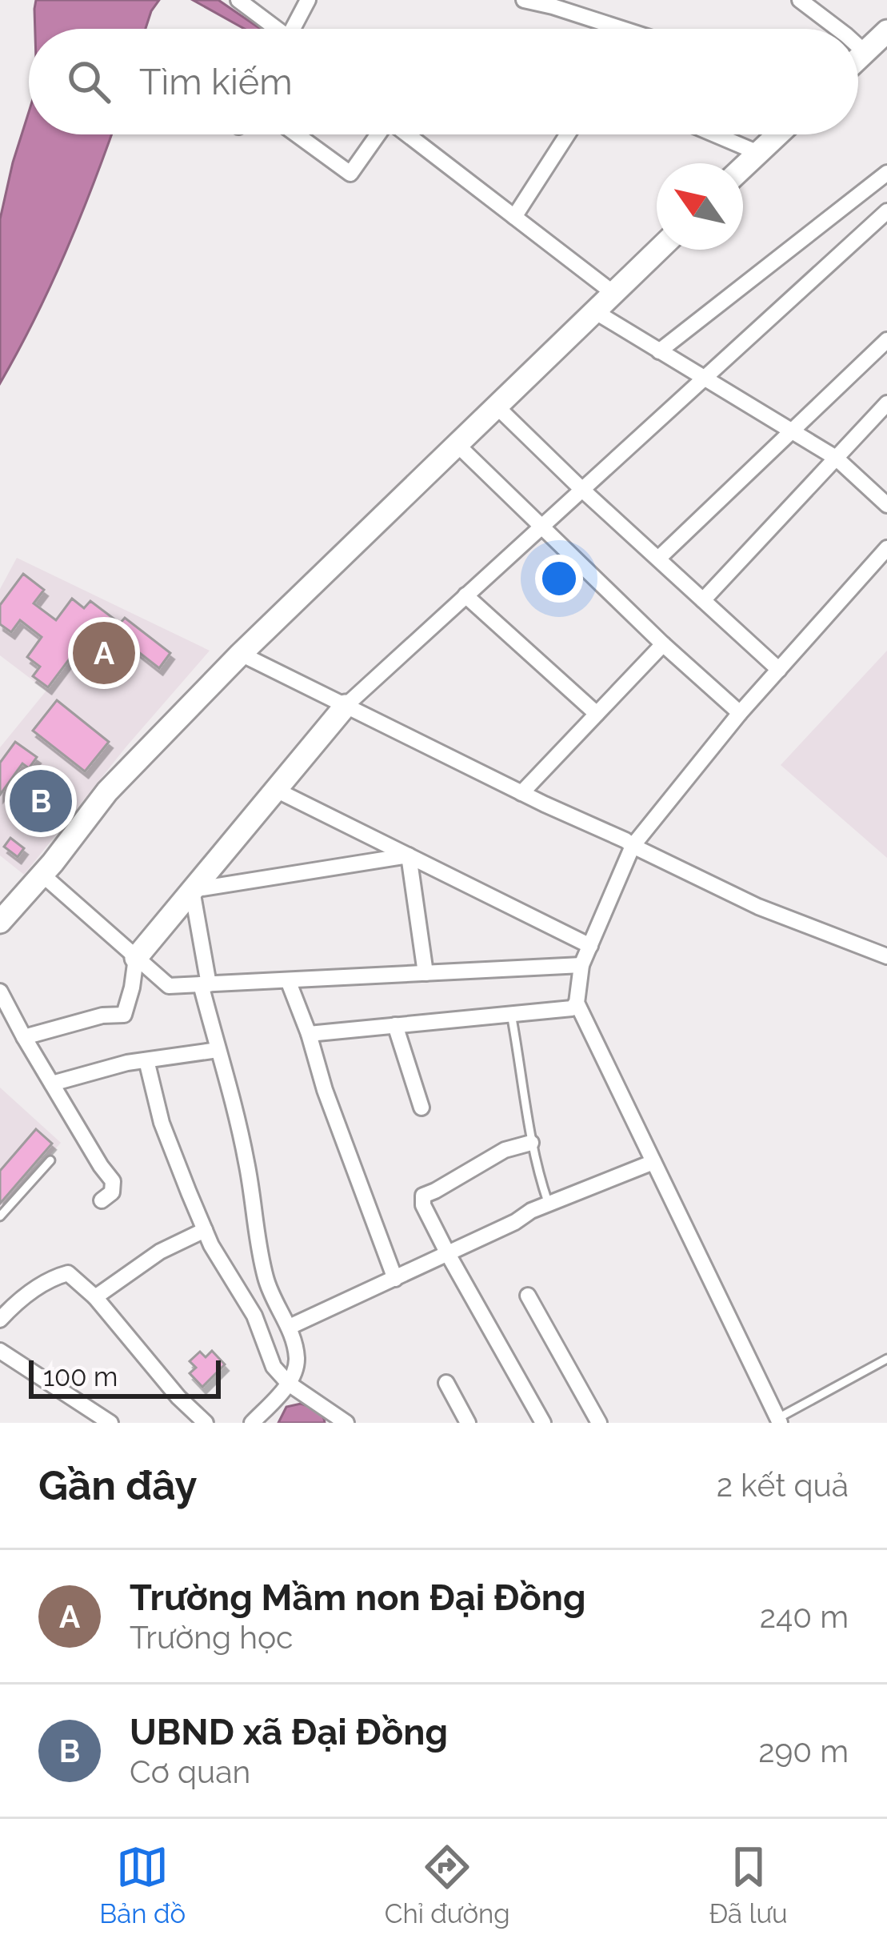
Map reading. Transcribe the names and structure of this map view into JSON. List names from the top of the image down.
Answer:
{
  "scale_bar": "100 m",
  "north": "top left",
  "page": {
    "search": "Tìm kiếm",
    "pins": ["A", "B"],
    "scale": "100 m",
    "heading": ["Gần đây", "2 kết quả"],
    "list": [
      {
        "mark": "A",
        "name": "Trường Mầm non Đại Đồng",
        "note": "Trường học",
        "value": "240 m"
      },
      {
        "mark": "B",
        "name": "UBND xã Đại Đồng",
        "note": "Cơ quan",
        "value": "290 m"
      }
    ],
    "nav": ["Bản đồ", "Chỉ đường", "Đã lưu"]
  }
}
